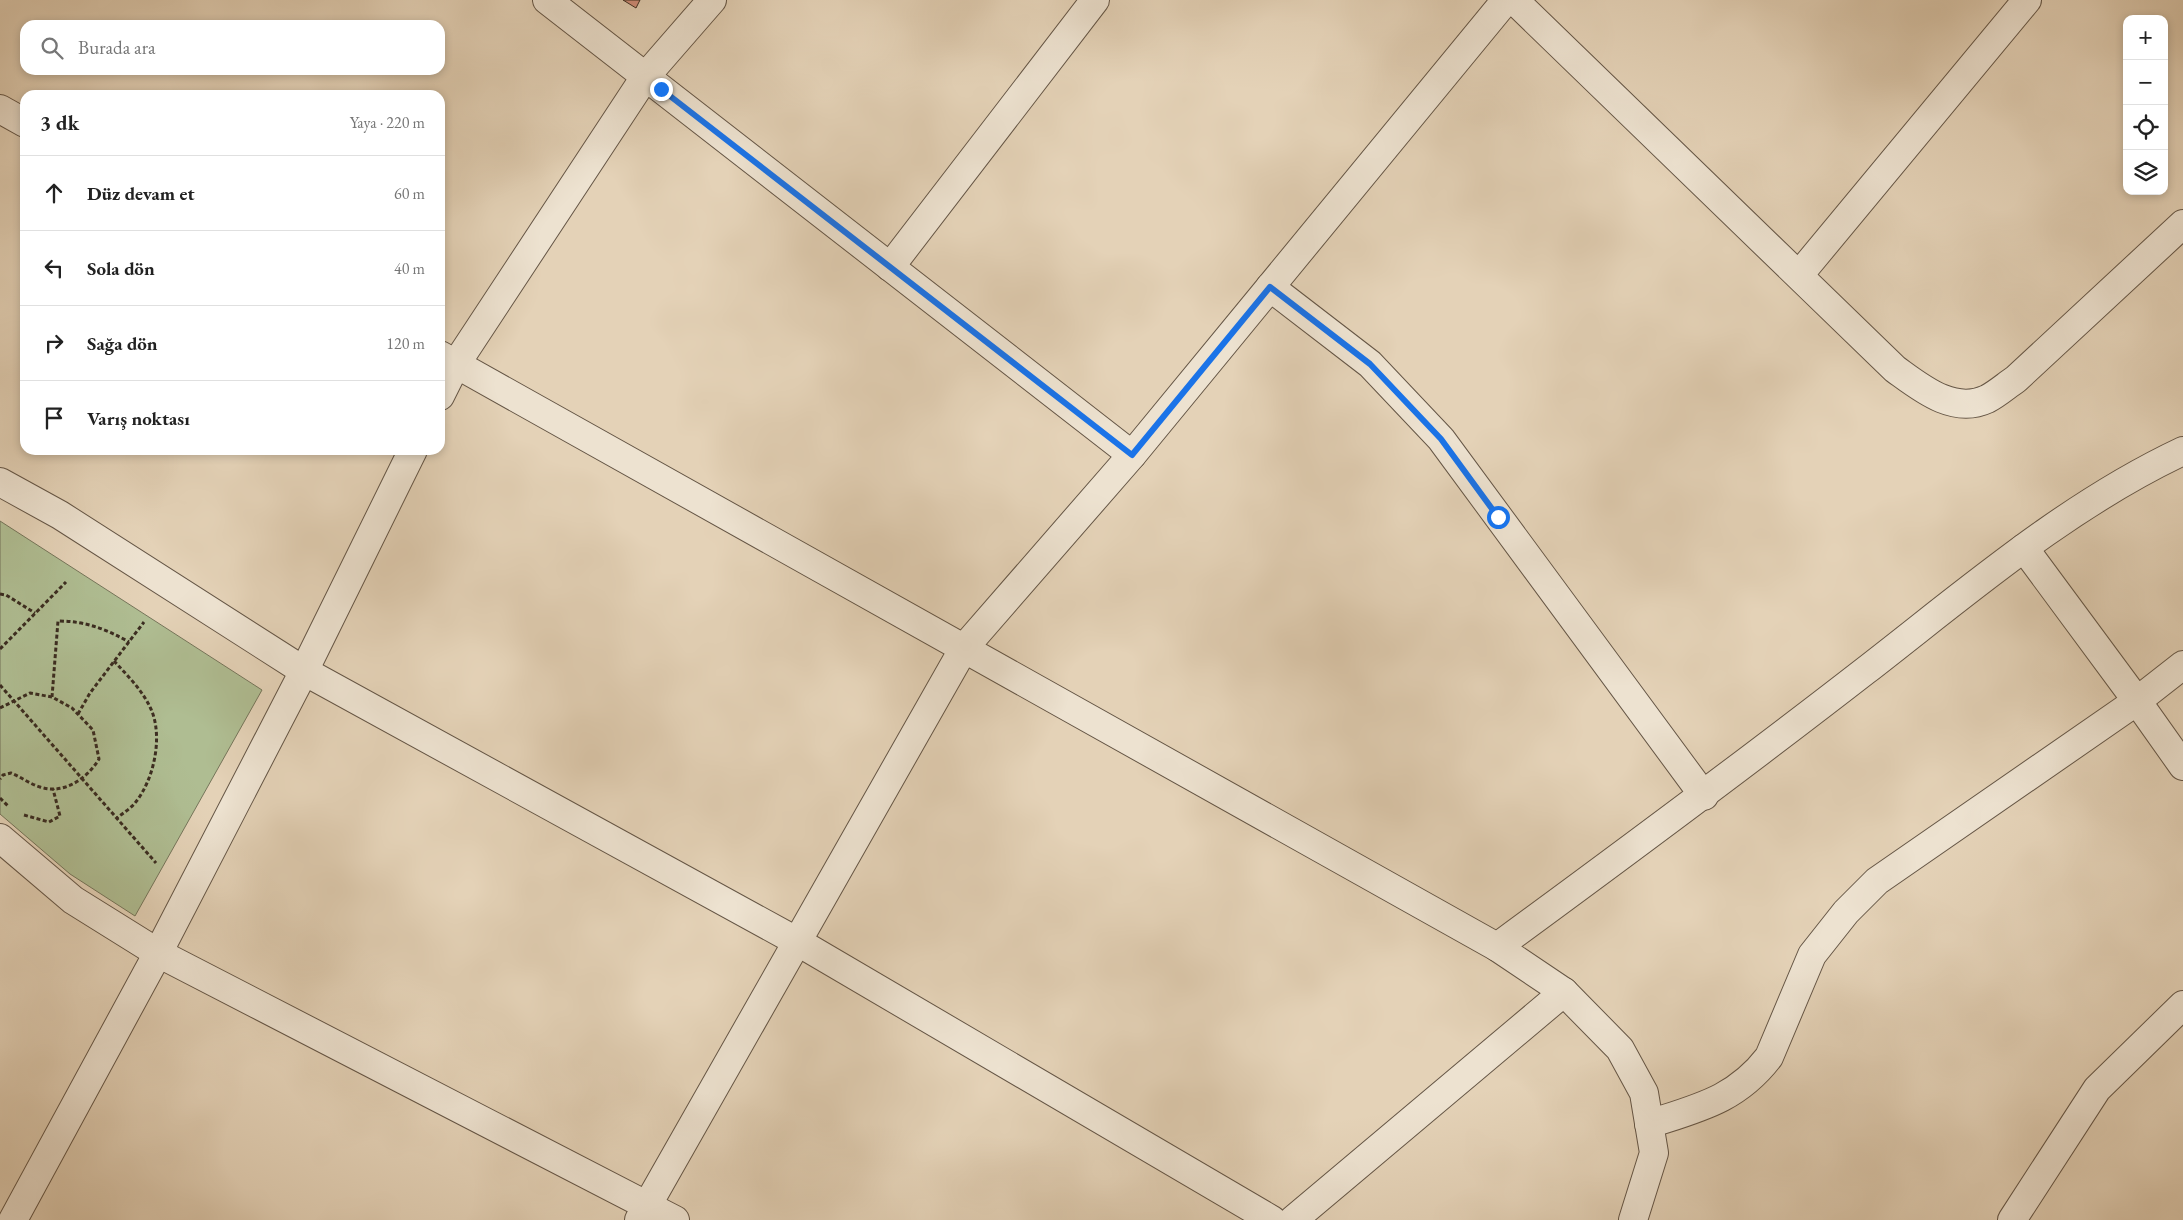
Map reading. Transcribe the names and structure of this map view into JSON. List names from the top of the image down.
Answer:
{
  "page": {
    "map_buttons": ["+", "−"],
    "search": "Burada ara",
    "heading": ["3 dk", "Yaya · 220 m"],
    "list": [
      ["Düz devam et", "60 m"],
      ["Sola dön", "40 m"],
      ["Sağa dön", "120 m"],
      "Varış noktası"
    ]
  }
}
